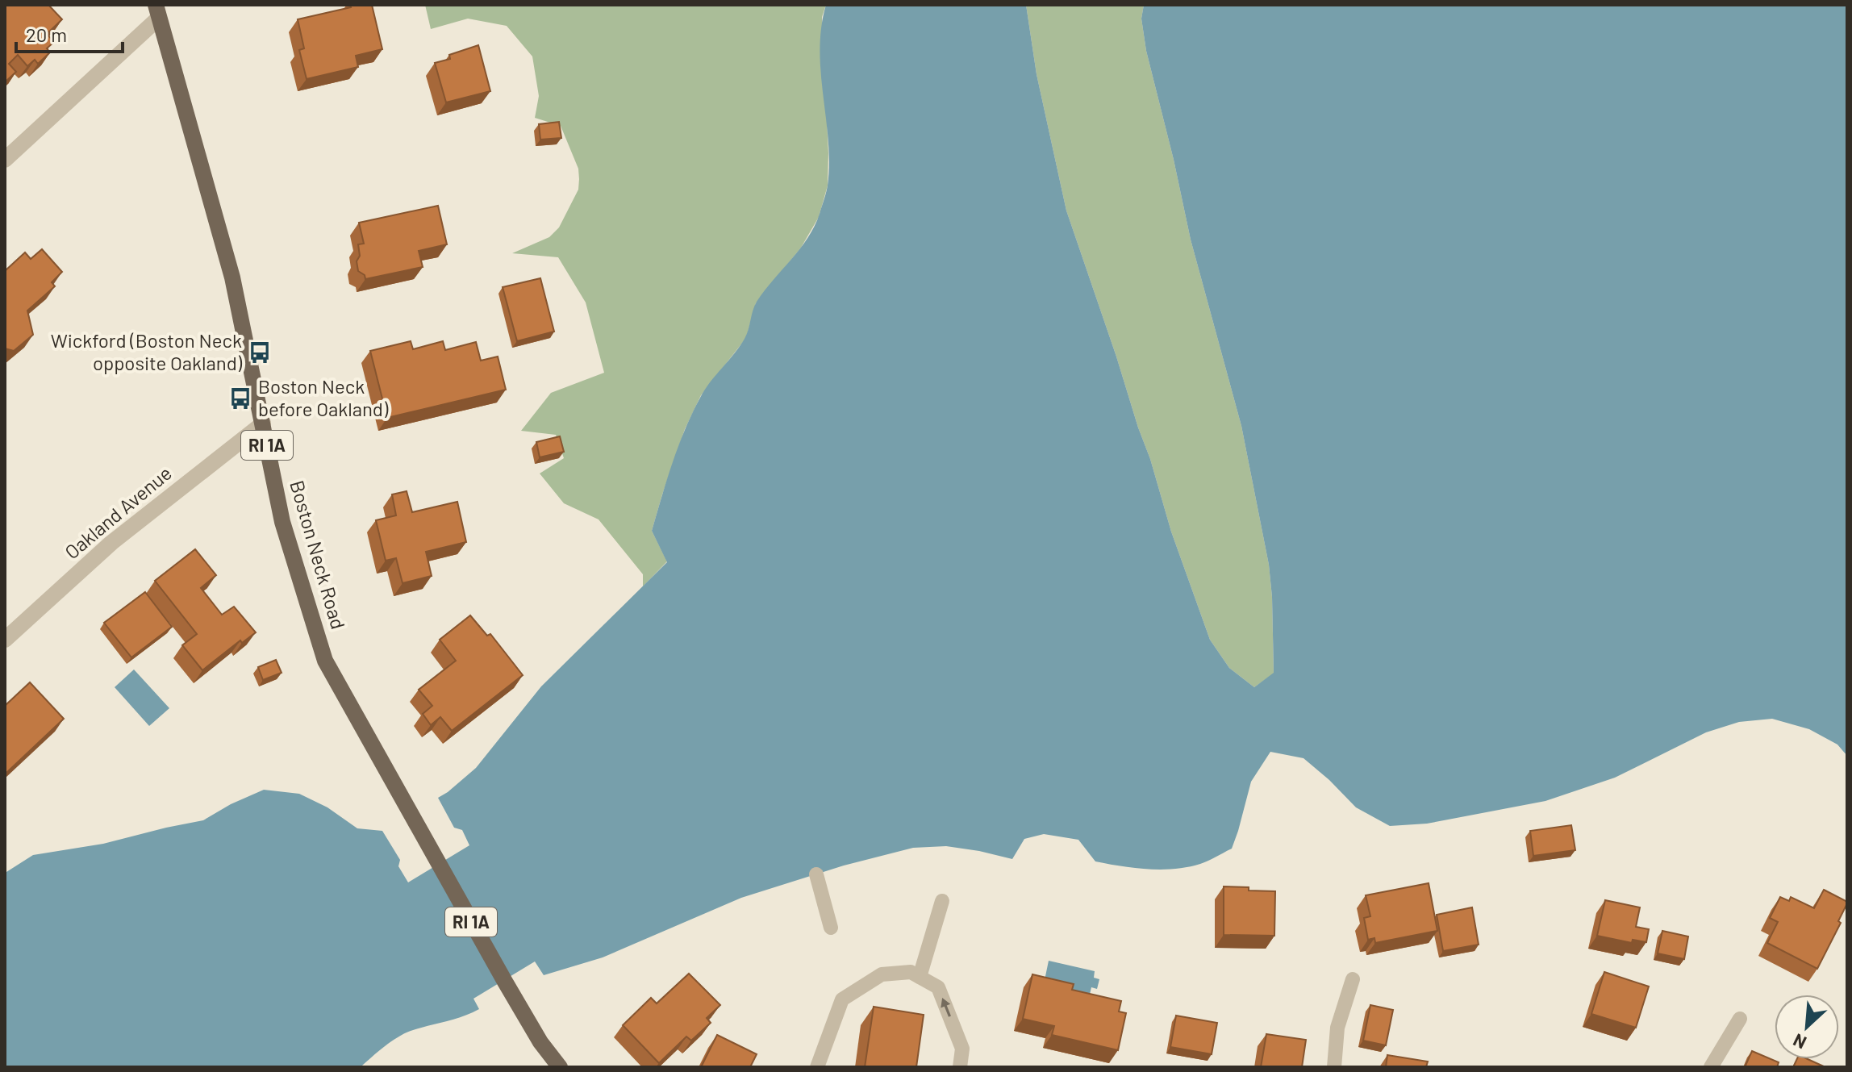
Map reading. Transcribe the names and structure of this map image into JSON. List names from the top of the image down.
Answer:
{
  "streets": {
    "main road": ["RI 1A", "Boston Neck Road"],
    "street": ["Oakland Avenue"]
  },
  "crossings": [
    ["Oakland Avenue", "Boston Neck Road"]
  ],
  "places": {
    "bus stop": ["Wickford (Boston Neck opposite Oakland)", "Boston Neck before Oakland)"]
  },
  "scale_bar": "20 m",
  "north": "bottom left"
}
